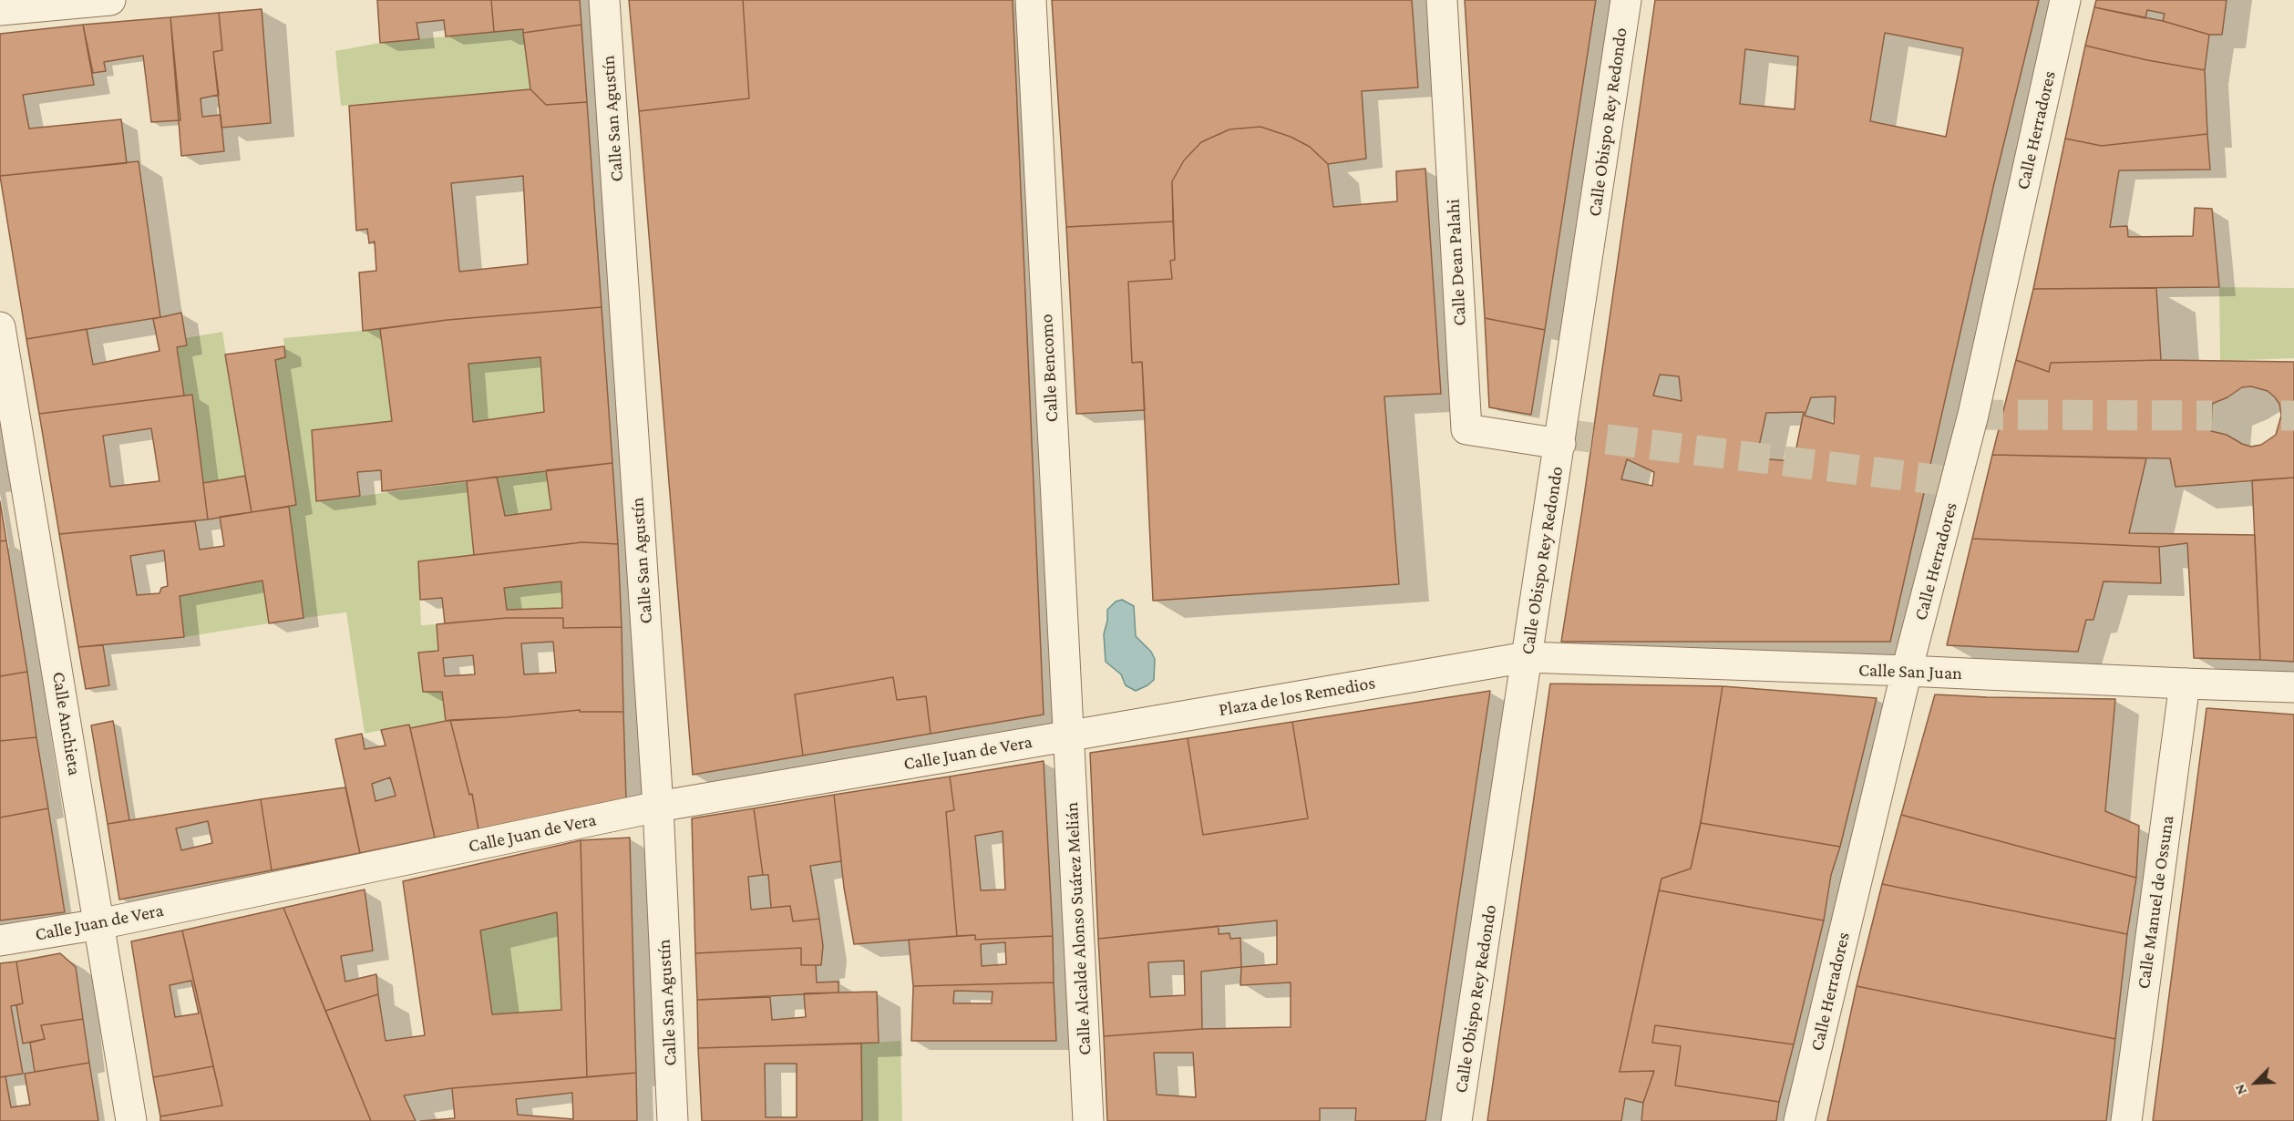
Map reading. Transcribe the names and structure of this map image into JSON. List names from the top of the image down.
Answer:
{
  "streets": {
    "street": [
      "Calle San Agustín",
      "Calle Obispo Rey Redondo",
      "Calle Herradores",
      "Calle Dean Palahi",
      "Calle Bencomo",
      "Calle San Juan",
      "Plaza de los Remedios",
      "Calle Anchieta",
      "Calle Juan de Vera",
      "Calle Manuel de Ossuna",
      "Calle Alcalde Alonso Suárez Melián"
    ]
  },
  "crossings": [
    ["Calle San Agustín", "Calle Juan de Vera"],
    ["Calle Obispo Rey Redondo", "Calle Dean Palahi"],
    ["Calle Obispo Rey Redondo", "Calle San Juan"],
    ["Calle Obispo Rey Redondo", "Plaza de los Remedios"],
    ["Calle Herradores", "Calle San Juan"],
    ["Calle Bencomo", "Plaza de los Remedios"],
    ["Calle Bencomo", "Calle Juan de Vera"],
    ["Calle Bencomo", "Calle Alcalde Alonso Suárez Melián"],
    ["Calle San Juan", "Plaza de los Remedios"],
    ["Calle San Juan", "Calle Manuel de Ossuna"],
    ["Plaza de los Remedios", "Calle Juan de Vera"],
    ["Plaza de los Remedios", "Calle Alcalde Alonso Suárez Melián"],
    ["Calle Anchieta", "Calle Juan de Vera"],
    ["Calle Juan de Vera", "Calle Alcalde Alonso Suárez Melián"]
  ],
  "north": "bottom left"
}
